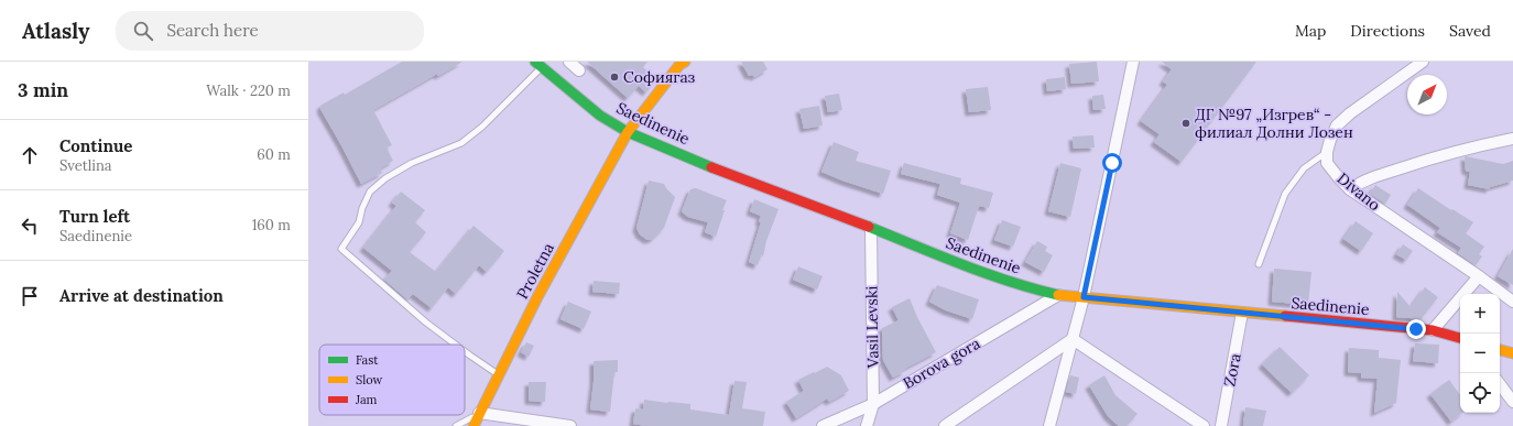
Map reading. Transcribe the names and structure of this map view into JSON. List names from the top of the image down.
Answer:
{
  "streets": {
    "street": [
      "Saedinenie",
      "Divano",
      "Proletna",
      "Vasil Levski",
      "Borova gora",
      "Zora"
    ]
  },
  "crossings": [
    ["Saedinenie", "Proletna"],
    ["Saedinenie", "Vasil Levski"],
    ["Saedinenie", "Borova gora"],
    ["Saedinenie", "Zora"],
    ["Vasil Levski", "Borova gora"]
  ],
  "places": ["Софиягаз", "ДГ №97 „Изгрев“ - филиал Долни Лозен"],
  "legend": ["Fast", "Slow", "Jam"],
  "north": "top right",
  "page": {
    "header": "Atlasly",
    "search": "Search here",
    "nav": ["Map", "Directions", "Saved"],
    "heading": ["3 min", "Walk · 220 m"],
    "list": [
      ["Continue", "Svetlina", "60 m"],
      ["Turn left", "Saedinenie", "160 m"],
      "Arrive at destination"
    ],
    "map_buttons": ["+", "−"]
  }
}
